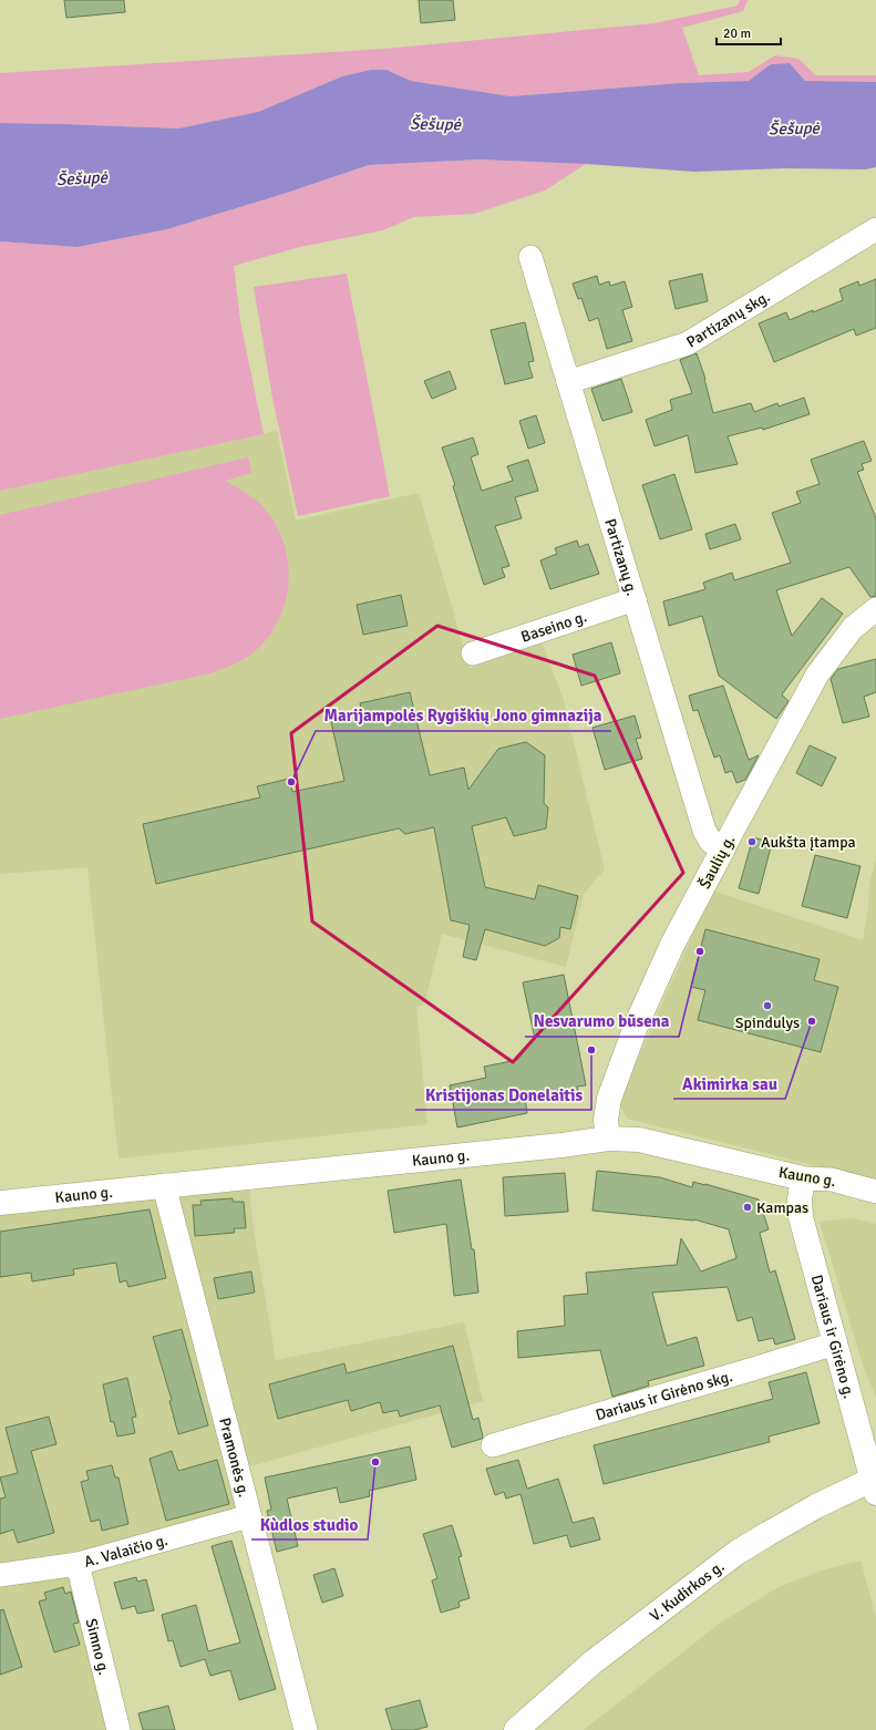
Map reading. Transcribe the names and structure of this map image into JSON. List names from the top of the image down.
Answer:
{
  "streets": {
    "street": [
      "Partizanų skg.",
      "Partizanų g.",
      "Baseino g.",
      "Šaulių g.",
      "Kauno g.",
      "Dariaus ir Girėno g.",
      "Dariaus ir Girėno skg.",
      "Pramonės g.",
      "A. Valaičio g.",
      "V. Kudirkos g.",
      "Simno g."
    ]
  },
  "crossings": [
    ["Partizanų skg.", "Partizanų g."],
    ["Partizanų g.", "Baseino g."],
    ["Partizanų g.", "Šaulių g."],
    ["Šaulių g.", "Kauno g."],
    ["Kauno g.", "Dariaus ir Girėno g."],
    ["Kauno g.", "Pramonės g."],
    ["Dariaus ir Girėno g.", "Dariaus ir Girėno skg."],
    ["Dariaus ir Girėno g.", "V. Kudirkos g."],
    ["Pramonės g.", "A. Valaičio g."],
    ["A. Valaičio g.", "Simno g."]
  ],
  "water": ["Šešupė"],
  "places": [
    "Marijampolės Rygiškių Jono gimnazija",
    "Aukšta įtampa",
    "Nesvarumo būsena",
    "Spindulys",
    "Akimirka sau",
    "Kristijonas Donelaitis",
    "Kampas",
    "Kùdlos studio"
  ],
  "scale_bar": "20 m"
}
